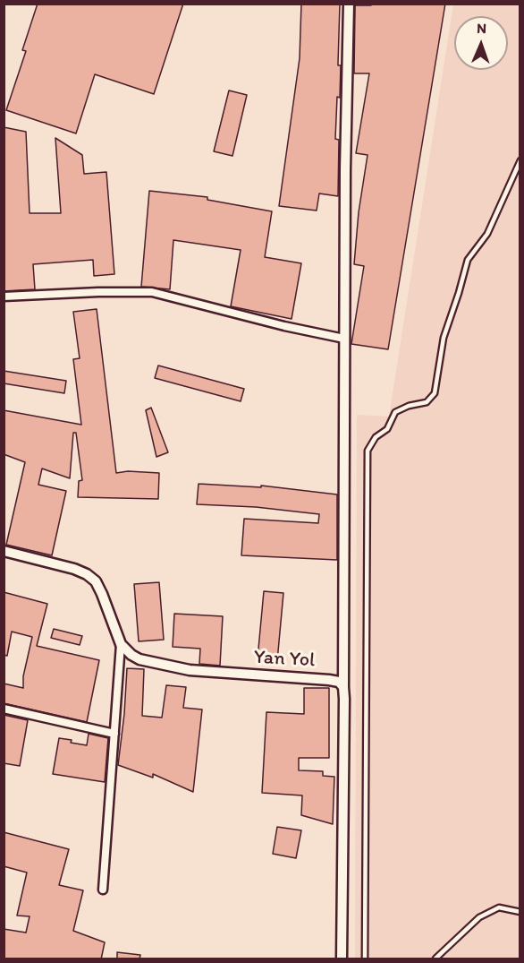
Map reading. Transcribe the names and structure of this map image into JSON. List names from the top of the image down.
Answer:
{
  "streets": {
    "street": ["Yan Yol"]
  },
  "north": "top"
}
